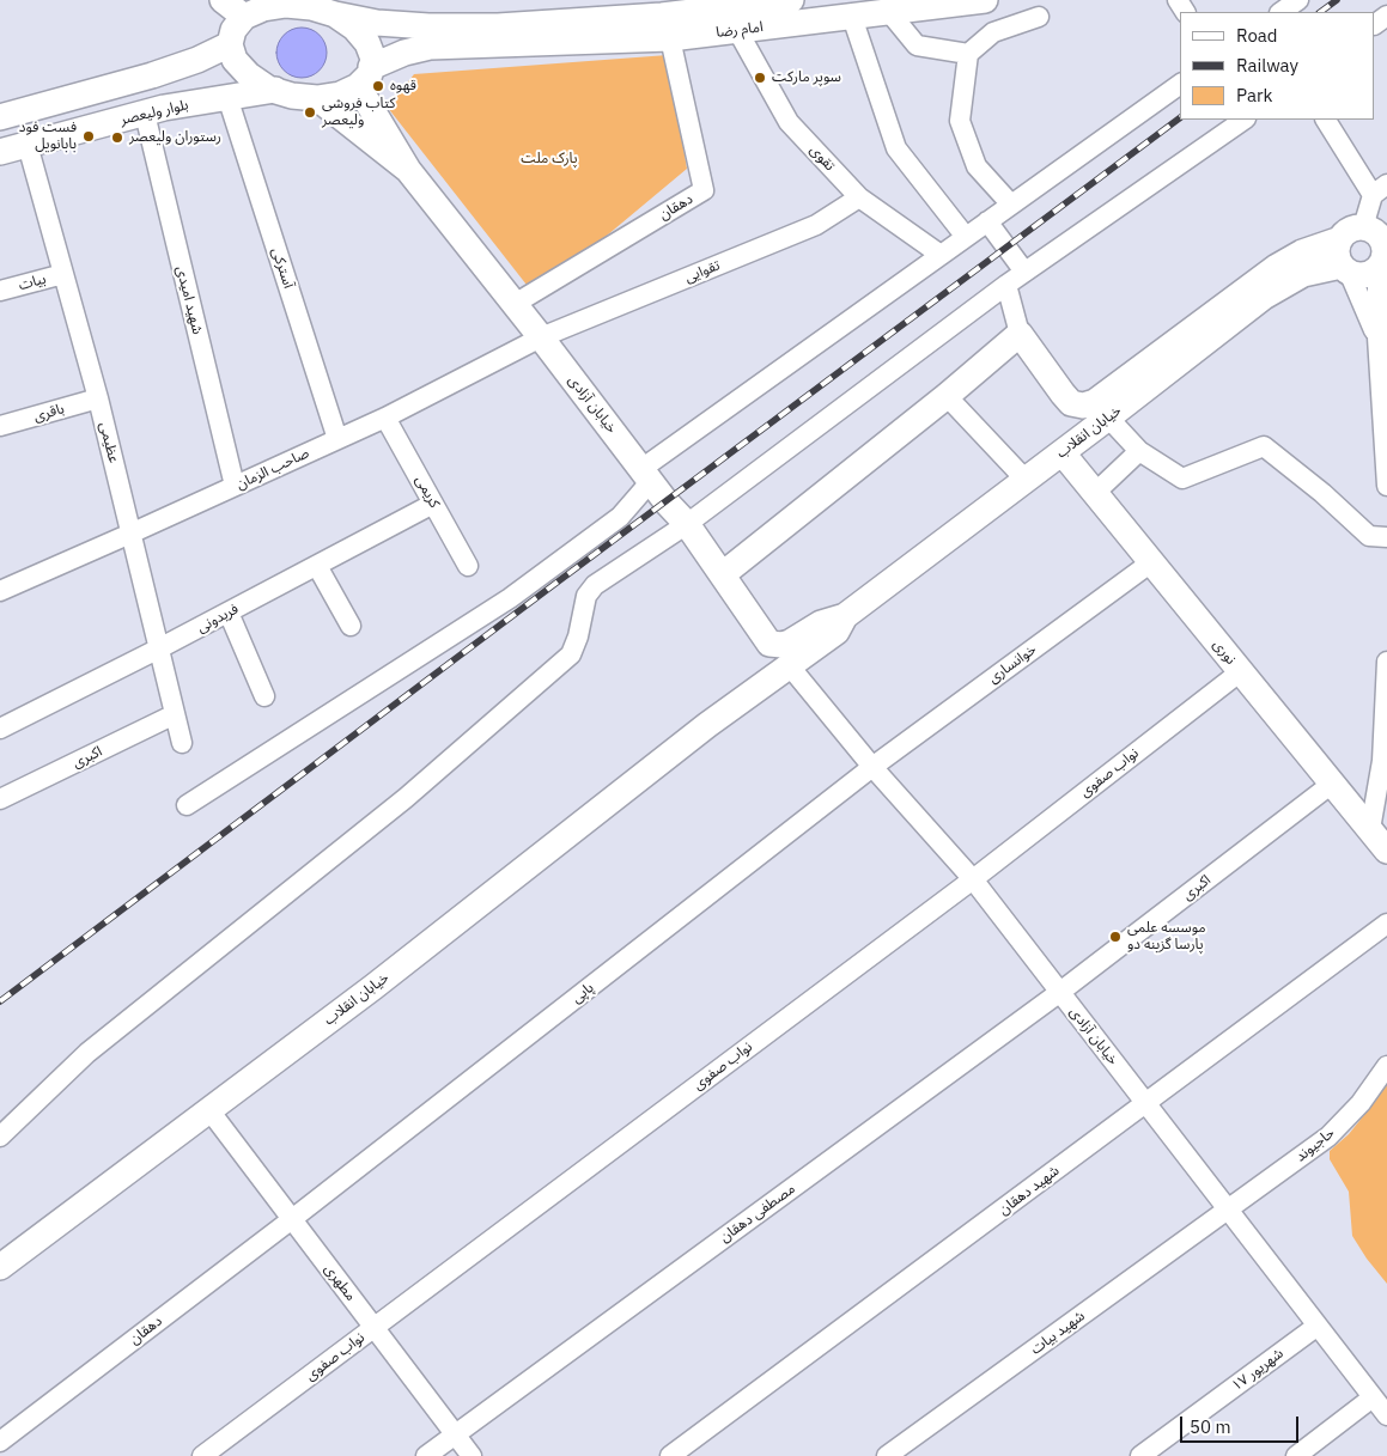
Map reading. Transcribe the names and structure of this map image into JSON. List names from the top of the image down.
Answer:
{
  "streets": {
    "main road": [
      "امام رضا",
      "بلوار ولیعصر",
      "خیابان آزادی",
      "خیابان انقلاب",
      "نوری"
    ],
    "street": [
      "تقوی",
      "دهقان",
      "آسترکی",
      "تقوایی",
      "بیات",
      "شهید امیدی",
      "باقری",
      "عظیمی",
      "صاحب الزمان",
      "کریمی",
      "فریدونی",
      "خوانساری",
      "اکبری",
      "نواب صفوی",
      "پاپی",
      "حاجیوند",
      "شهید دهقان",
      "مصطفی دهقان",
      "مطهری",
      "شهید بیات",
      "۱۷ شهریور"
    ]
  },
  "crossings": [
    ["امام رضا", "تقوی"],
    ["امام رضا", "دهقان"],
    ["بلوار ولیعصر", "آسترکی"],
    ["بلوار ولیعصر", "شهید امیدی"],
    ["بلوار ولیعصر", "عظیمی"],
    ["تقوی", "تقوایی"],
    ["دهقان", "خیابان آزادی"],
    ["دهقان", "پاپی"],
    ["دهقان", "مطهری"],
    ["آسترکی", "صاحب الزمان"],
    ["تقوایی", "خیابان آزادی"],
    ["تقوایی", "صاحب الزمان"],
    ["بیات", "عظیمی"],
    ["شهید امیدی", "صاحب الزمان"],
    ["خیابان آزادی", "خیابان انقلاب"],
    ["خیابان آزادی", "صاحب الزمان"],
    ["خیابان آزادی", "خوانساری"],
    ["خیابان آزادی", "اکبری"],
    ["خیابان آزادی", "نواب صفوی"],
    ["خیابان آزادی", "پاپی"],
    ["خیابان آزادی", "حاجیوند"],
    ["خیابان آزادی", "شهید دهقان"],
    ["خیابان آزادی", "مصطفی دهقان"],
    ["خیابان آزادی", "شهید بیات"],
    ["خیابان آزادی", "۱۷ شهریور"],
    ["باقری", "عظیمی"],
    ["خیابان انقلاب", "نوری"],
    ["خیابان انقلاب", "مطهری"],
    ["عظیمی", "صاحب الزمان"],
    ["عظیمی", "فریدونی"],
    ["عظیمی", "اکبری"],
    ["صاحب الزمان", "کریمی"],
    ["کریمی", "فریدونی"],
    ["نوری", "خوانساری"],
    ["نوری", "اکبری"],
    ["نوری", "نواب صفوی"],
    ["خوانساری", "پاپی"],
    ["اکبری", "مصطفی دهقان"],
    ["نواب صفوی", "مطهری"],
    ["پاپی", "مطهری"],
    ["حاجیوند", "شهید بیات"],
    ["مصطفی دهقان", "مطهری"]
  ],
  "parks": ["پارک ملت"],
  "places": [
    "سوپر مارکت",
    "قهوه",
    "کتاب فروشی ولیعصر",
    "فست فود بابانویل",
    "رستوران ولیعصر",
    "موسسه علمی پارسا گزینه دو"
  ],
  "legend": ["Road", "Railway", "Park"],
  "scale_bar": "50 m"
}
